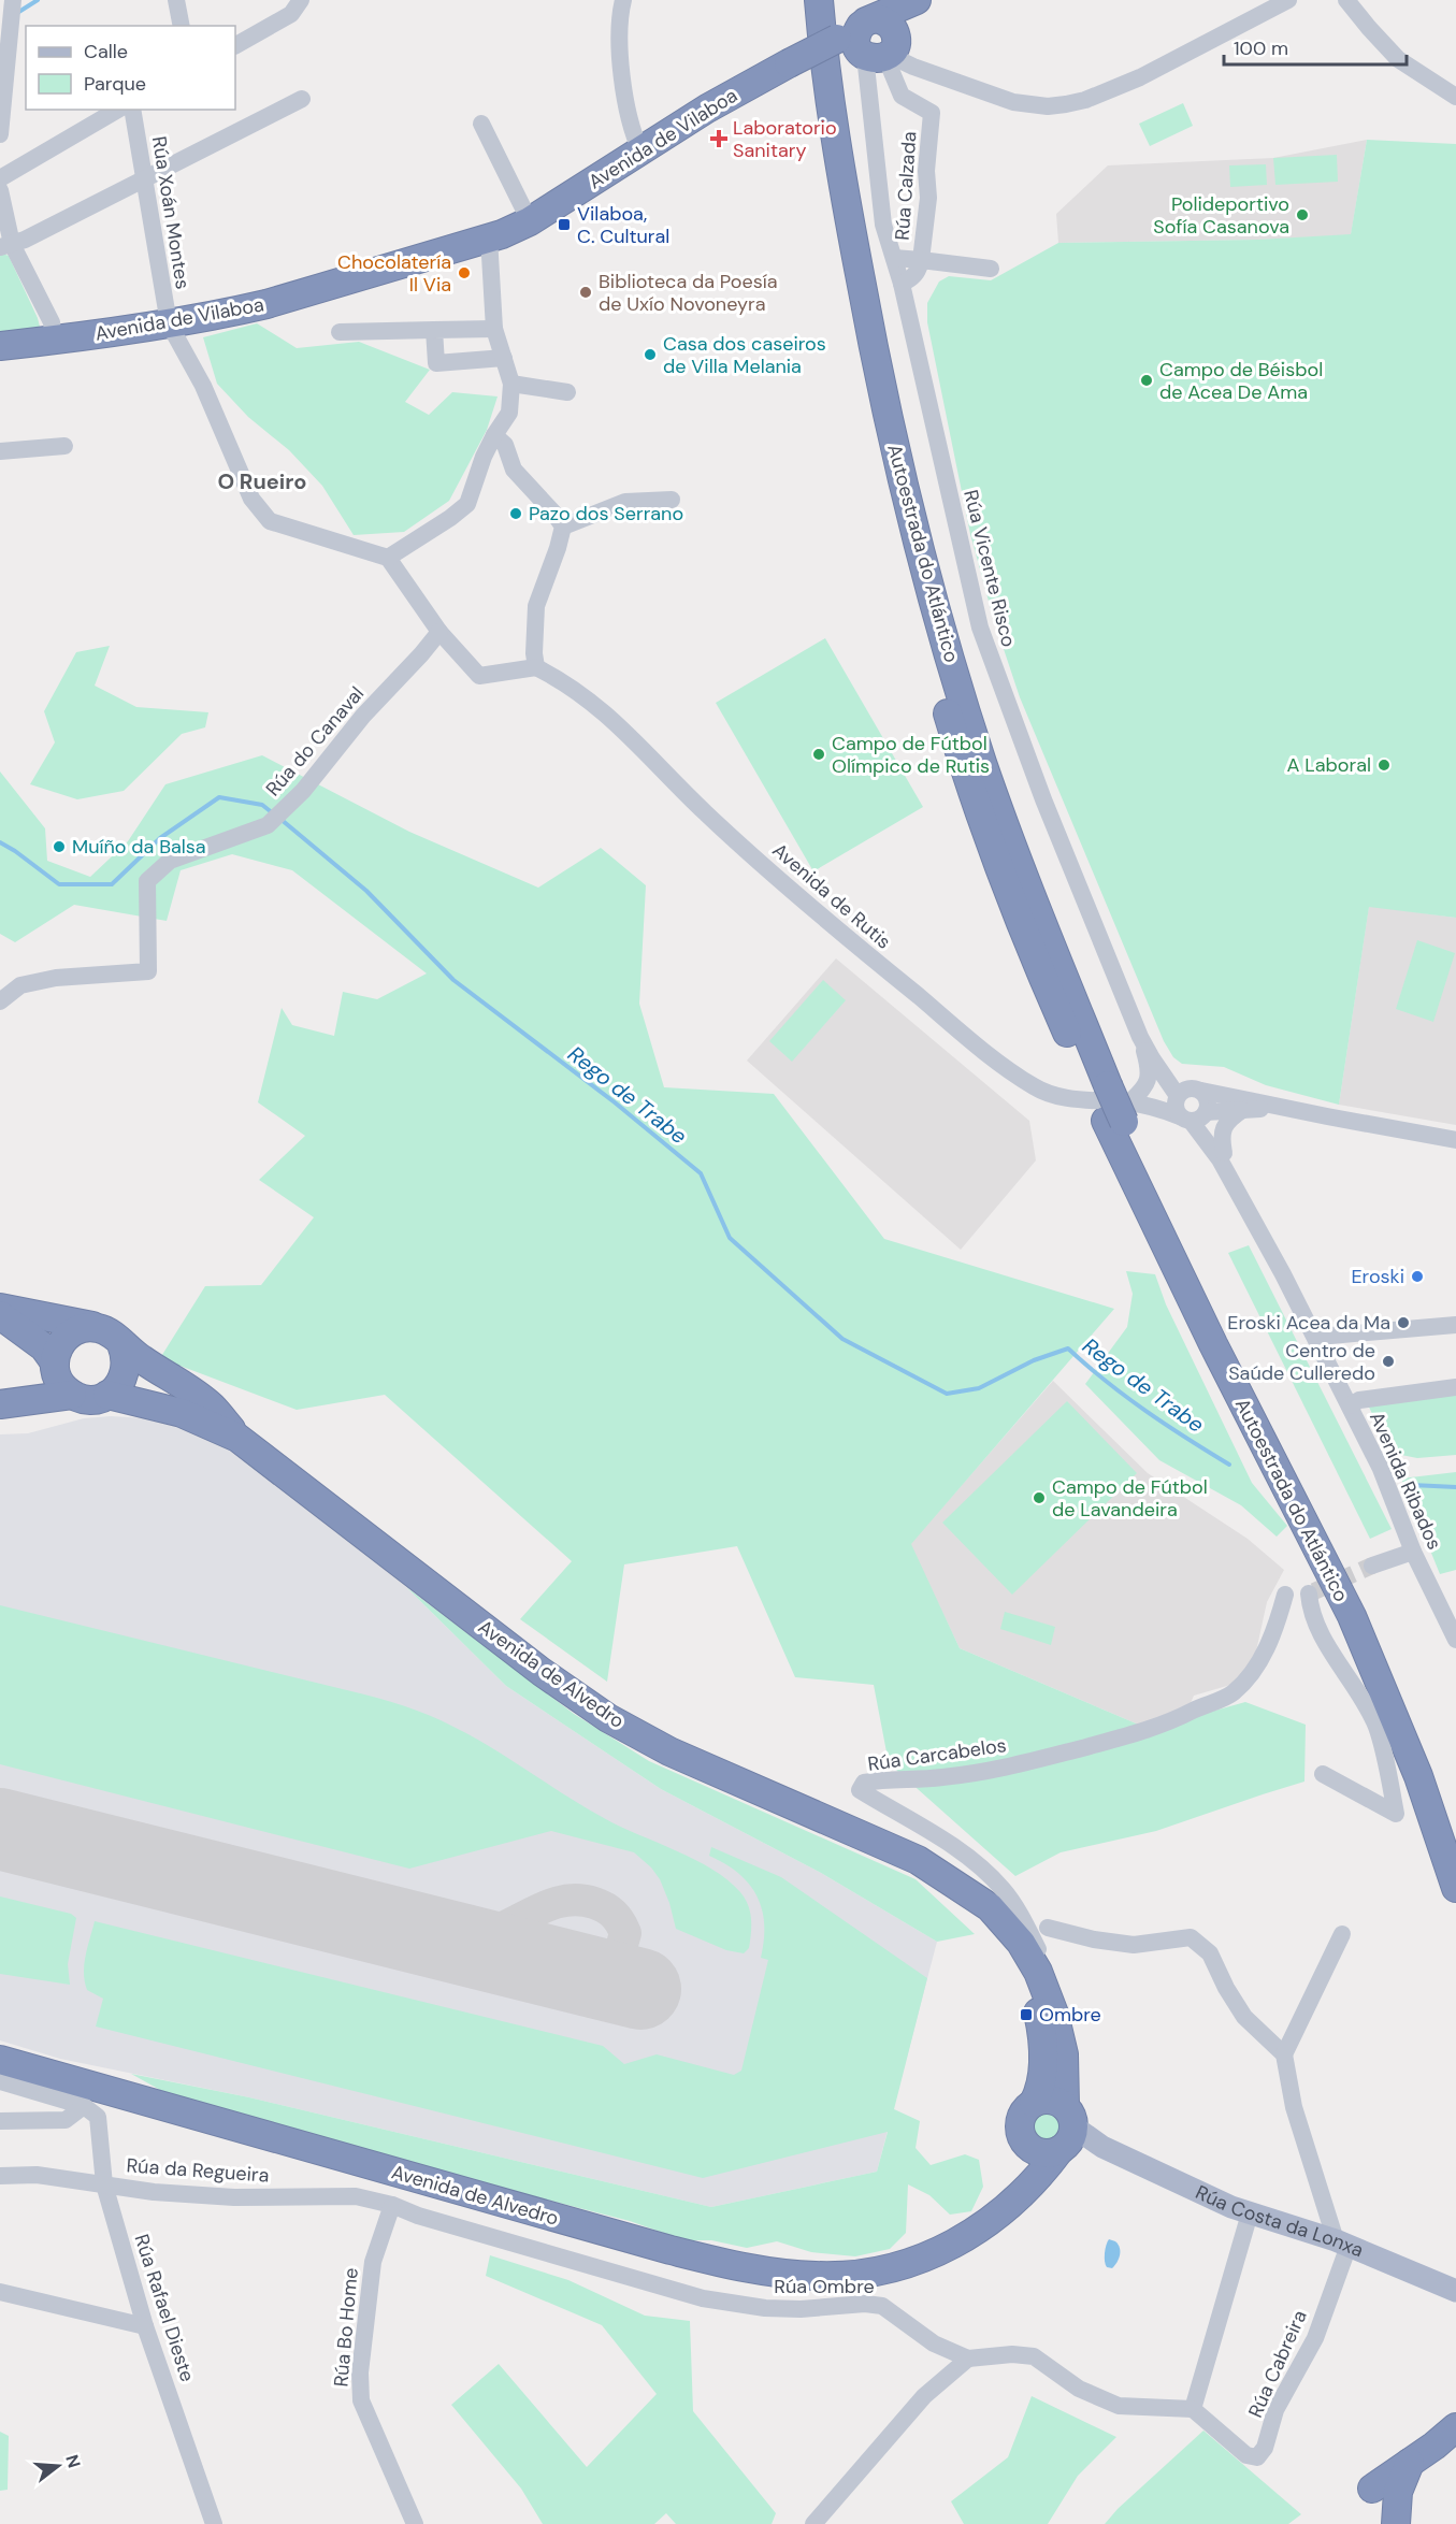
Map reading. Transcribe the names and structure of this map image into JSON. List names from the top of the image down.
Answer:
{
  "streets": {
    "highway": ["Avenida de Vilaboa", "Autoestrada do Atlántico", "Avenida de Alvedro"],
    "main road": ["Rúa Costa da Lonxa"],
    "street": [
      "Rúa Calzada",
      "Rúa Xoán Montes",
      "Rúa Vicente Risco",
      "Rúa do Canaval",
      "Avenida de Rutis",
      "Avenida Ribados",
      "Rúa Carcabelos",
      "Rúa da Regueira",
      "Rúa Ombre",
      "Rúa Rafael Dieste",
      "Rúa Bo Home",
      "Rúa Cabreira"
    ]
  },
  "crossings": [
    ["Avenida de Vilaboa", "Rúa Calzada"],
    ["Avenida de Vilaboa", "Rúa Xoán Montes"],
    ["Avenida de Vilaboa", "Rúa Vicente Risco"],
    ["Rúa Calzada", "Rúa Vicente Risco"],
    ["Autoestrada do Atlántico", "Avenida de Rutis"],
    ["Rúa Vicente Risco", "Avenida de Rutis"],
    ["Avenida de Rutis", "Avenida Ribados"],
    ["Avenida de Alvedro", "Rúa Carcabelos"],
    ["Avenida de Alvedro", "Rúa Costa da Lonxa"],
    ["Rúa da Regueira", "Rúa Ombre"],
    ["Rúa da Regueira", "Rúa Rafael Dieste"],
    ["Rúa da Regueira", "Rúa Bo Home"],
    ["Rúa Costa da Lonxa", "Rúa Cabreira"],
    ["Rúa Ombre", "Rúa Bo Home"],
    ["Rúa Ombre", "Rúa Cabreira"]
  ],
  "districts": ["O Rueiro"],
  "water": ["Rego de Trabe"],
  "places": {
    "health": ["Laboratorio Sanitary"],
    "other": [
      "Polideportivo Sofía Casanova",
      "Chocolatería Il Via",
      "Biblioteca da Poesía de Uxío Novoneyra",
      "Casa dos caseiros de Villa Melania",
      "Campo de Béisbol de Acea De Ama",
      "Pazo dos Serrano",
      "Campo de Fútbol Olímpico de Rutis",
      "A Laboral",
      "Muíño da Balsa",
      "Eroski",
      "Eroski Acea da Ma",
      "Centro de Saúde Culleredo",
      "Campo de Fútbol de Lavandeira"
    ],
    "transit": ["Vilaboa, C. Cultural", "Ombre"]
  },
  "legend": ["Calle", "Parque"],
  "scale_bar": "100 m",
  "north": "right"
}
